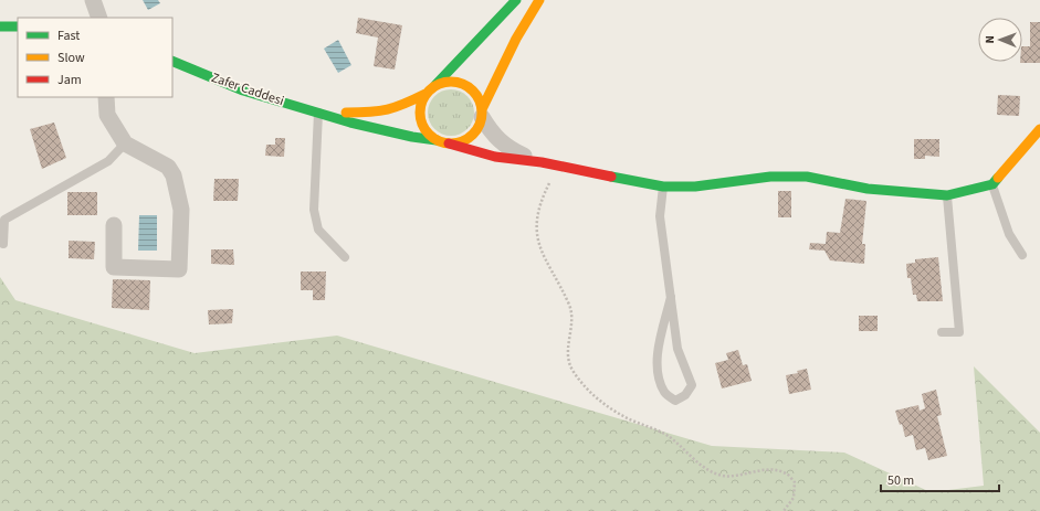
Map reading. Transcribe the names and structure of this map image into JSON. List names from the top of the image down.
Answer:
{
  "streets": {
    "street": ["Zafer Caddesi"]
  },
  "legend": ["Fast", "Slow", "Jam"],
  "scale_bar": "50 m",
  "north": "left"
}
